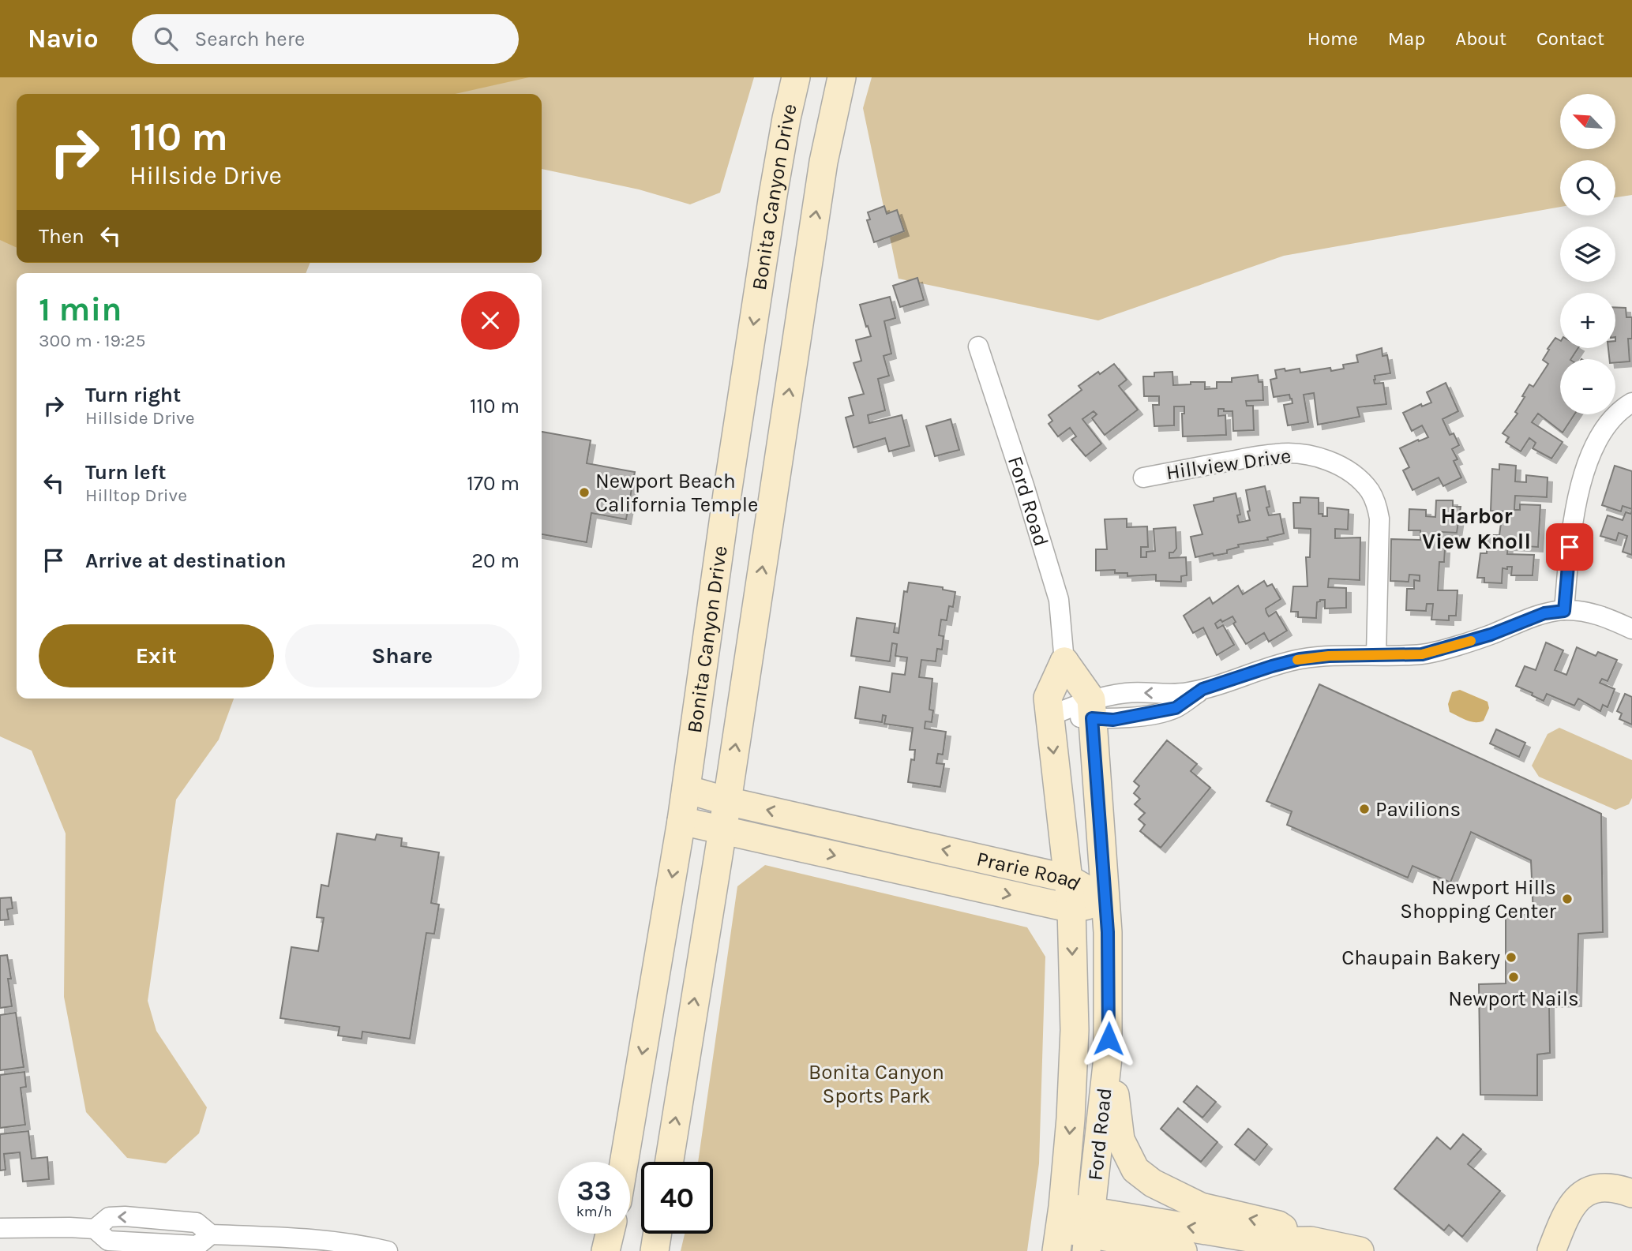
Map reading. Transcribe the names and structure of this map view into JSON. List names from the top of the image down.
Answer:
{
  "streets": {
    "main road": ["Bonita Canyon Drive", "Ford Road", "Prarie Road"],
    "street": ["Hillview Drive"]
  },
  "crossings": [
    ["Bonita Canyon Drive", "Prarie Road"],
    ["Ford Road", "Prarie Road"]
  ],
  "districts": ["Harbor View Knoll"],
  "parks": ["Bonita Canyon Sports Park"],
  "places": [
    "Newport Beach California Temple",
    "Pavilions",
    "Newport Hills Shopping Center",
    "Chaupain Bakery",
    "Newport Nails"
  ],
  "north": "top left",
  "page": {
    "header": "Navio",
    "search": "Search here",
    "nav": [
      "Home",
      "Map",
      "About",
      "Contact"
    ],
    "map_buttons": ["+", "−"],
    "turn": ["110 m", "Hillside Drive"],
    "then": "Then",
    "heading": ["1 min", "300 m · 19:25"],
    "list": [
      {
        "name": "Turn right",
        "note": "Hillside Drive",
        "value": "110 m"
      },
      {
        "name": "Turn left",
        "note": "Hilltop Drive",
        "value": "170 m"
      },
      {
        "name": "Arrive at destination",
        "value": "20 m"
      }
    ],
    "buttons": ["Exit", "Share"],
    "speed": "33 km/h",
    "limit": "40"
  }
}
